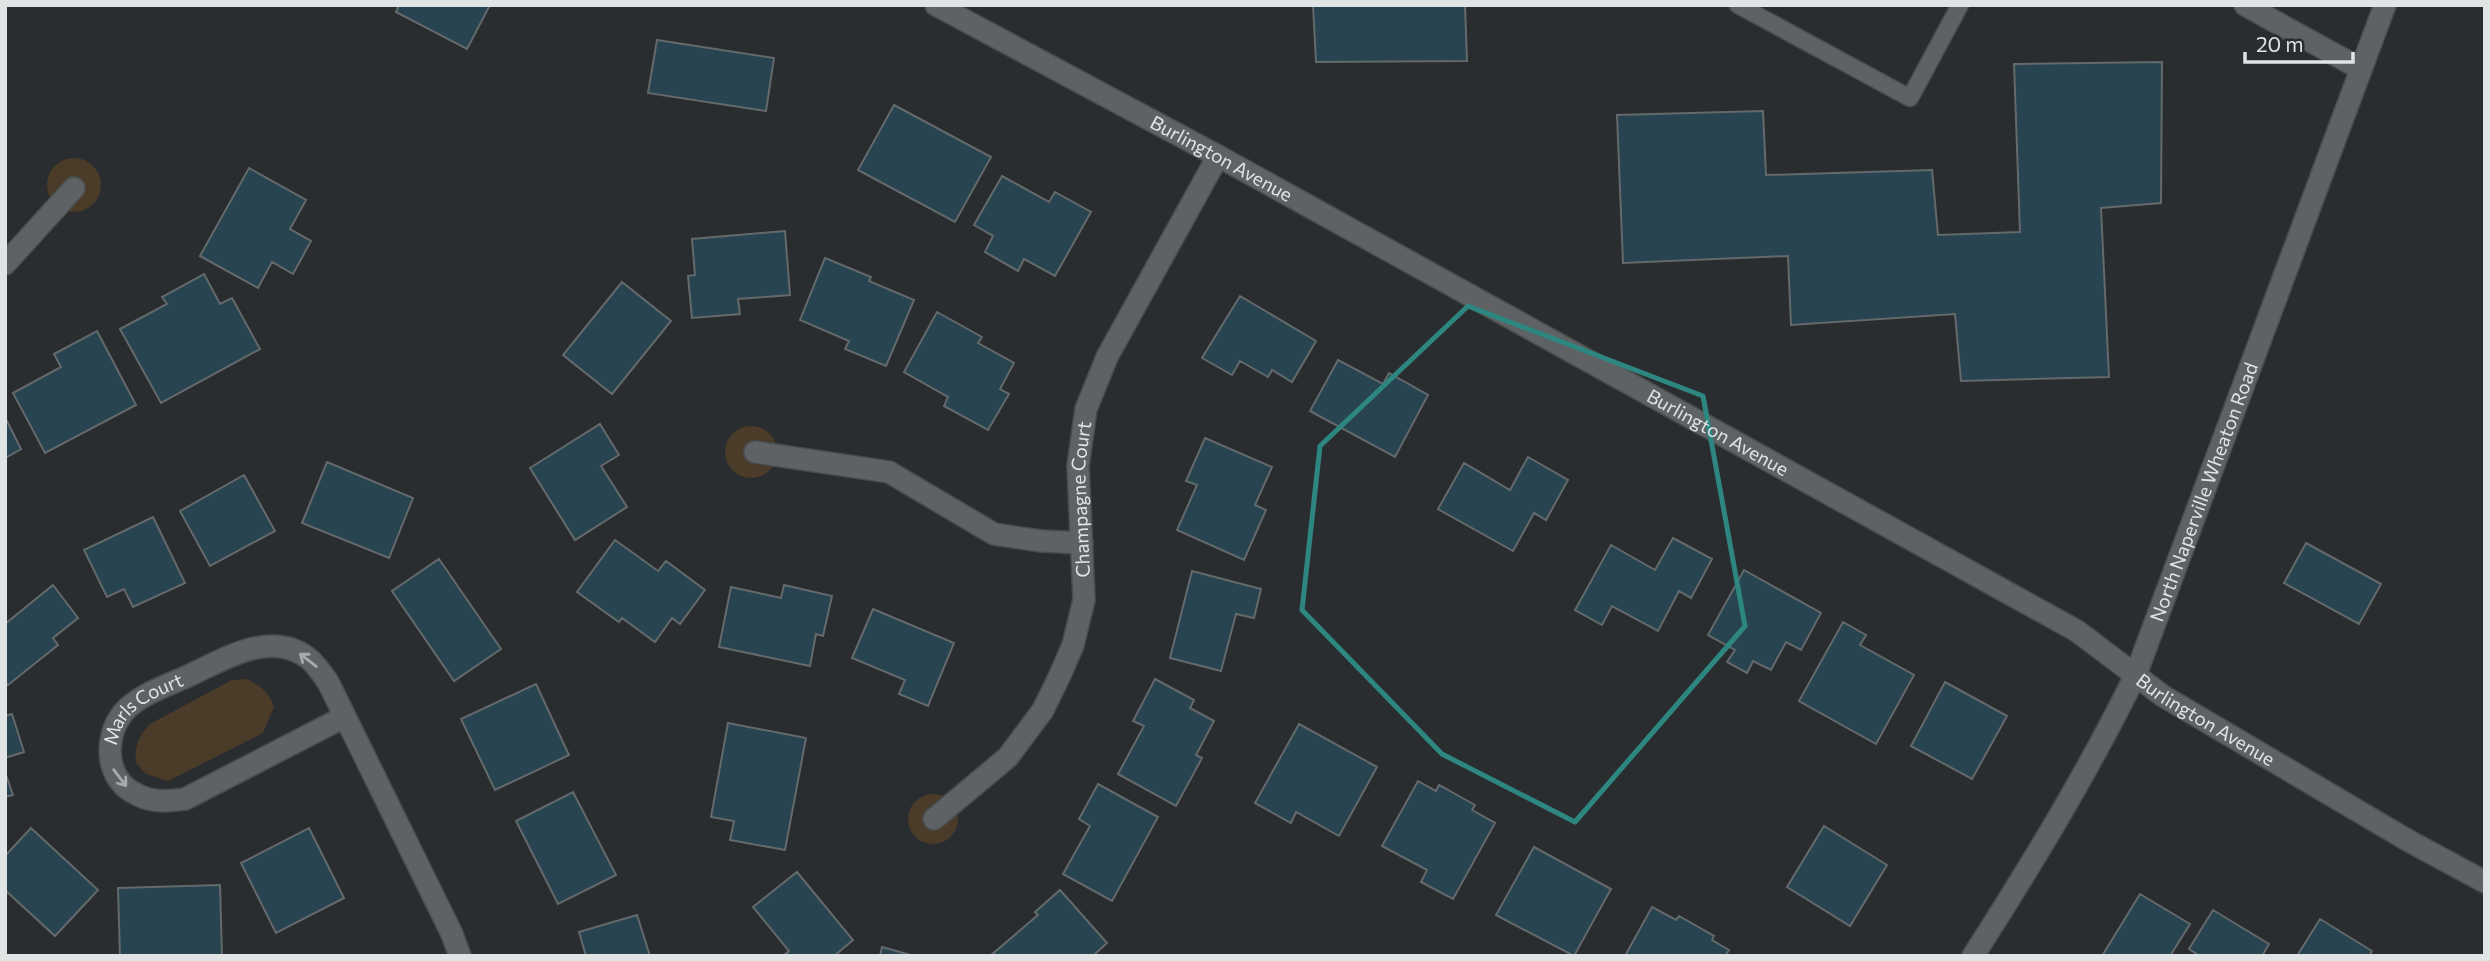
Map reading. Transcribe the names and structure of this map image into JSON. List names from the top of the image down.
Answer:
{
  "streets": {
    "street": [
      "Burlington Avenue",
      "North Naperville Wheaton Road",
      "Champagne Court",
      "Marls Court"
    ]
  },
  "crossings": [
    ["Burlington Avenue", "North Naperville Wheaton Road"],
    ["Burlington Avenue", "Champagne Court"]
  ],
  "scale_bar": "20 m"
}
